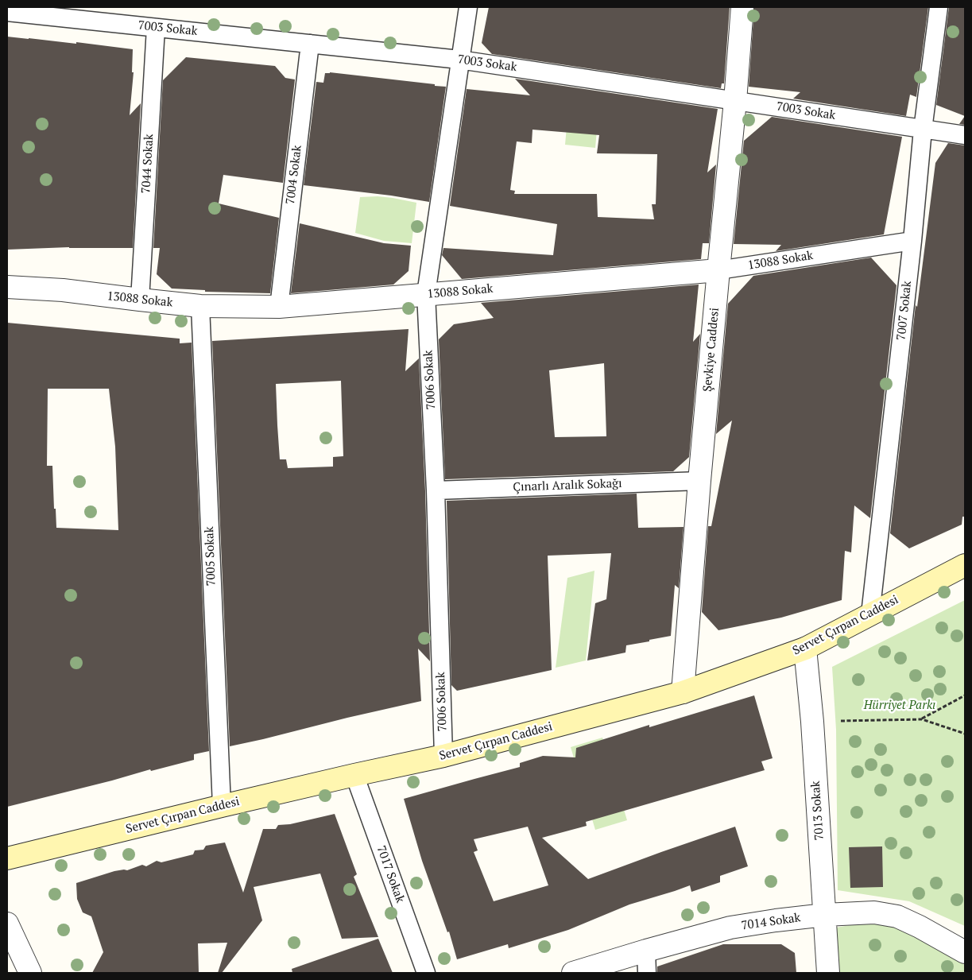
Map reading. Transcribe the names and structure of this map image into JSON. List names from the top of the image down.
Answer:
{
  "streets": {
    "main road": ["Servet Çırpan Caddesi"],
    "street": [
      "13088 Sokak",
      "Şevkiye Caddesi",
      "7013 Sokak",
      "7014 Sokak"
    ],
    "lane": [
      "7003 Sokak",
      "7044 Sokak",
      "7004 Sokak",
      "7007 Sokak",
      "7006 Sokak",
      "Çınarlı Aralık Sokağı",
      "7005 Sokak",
      "7017 Sokak"
    ]
  },
  "crossings": [
    ["7003 Sokak", "7044 Sokak"],
    ["7003 Sokak", "7004 Sokak"],
    ["7003 Sokak", "7007 Sokak"],
    ["7003 Sokak", "Şevkiye Caddesi"],
    ["7003 Sokak", "7006 Sokak"],
    ["7044 Sokak", "13088 Sokak"],
    ["7004 Sokak", "13088 Sokak"],
    ["13088 Sokak", "7007 Sokak"],
    ["13088 Sokak", "Şevkiye Caddesi"],
    ["13088 Sokak", "7006 Sokak"],
    ["13088 Sokak", "7005 Sokak"],
    ["7007 Sokak", "Servet Çırpan Caddesi"],
    ["Şevkiye Caddesi", "Çınarlı Aralık Sokağı"],
    ["Şevkiye Caddesi", "Servet Çırpan Caddesi"],
    ["7006 Sokak", "Çınarlı Aralık Sokağı"],
    ["7006 Sokak", "Servet Çırpan Caddesi"],
    ["7005 Sokak", "Servet Çırpan Caddesi"],
    ["Servet Çırpan Caddesi", "7013 Sokak"],
    ["Servet Çırpan Caddesi", "7017 Sokak"],
    ["7013 Sokak", "7014 Sokak"]
  ],
  "parks": ["Hürriyet Parkı"]
}
